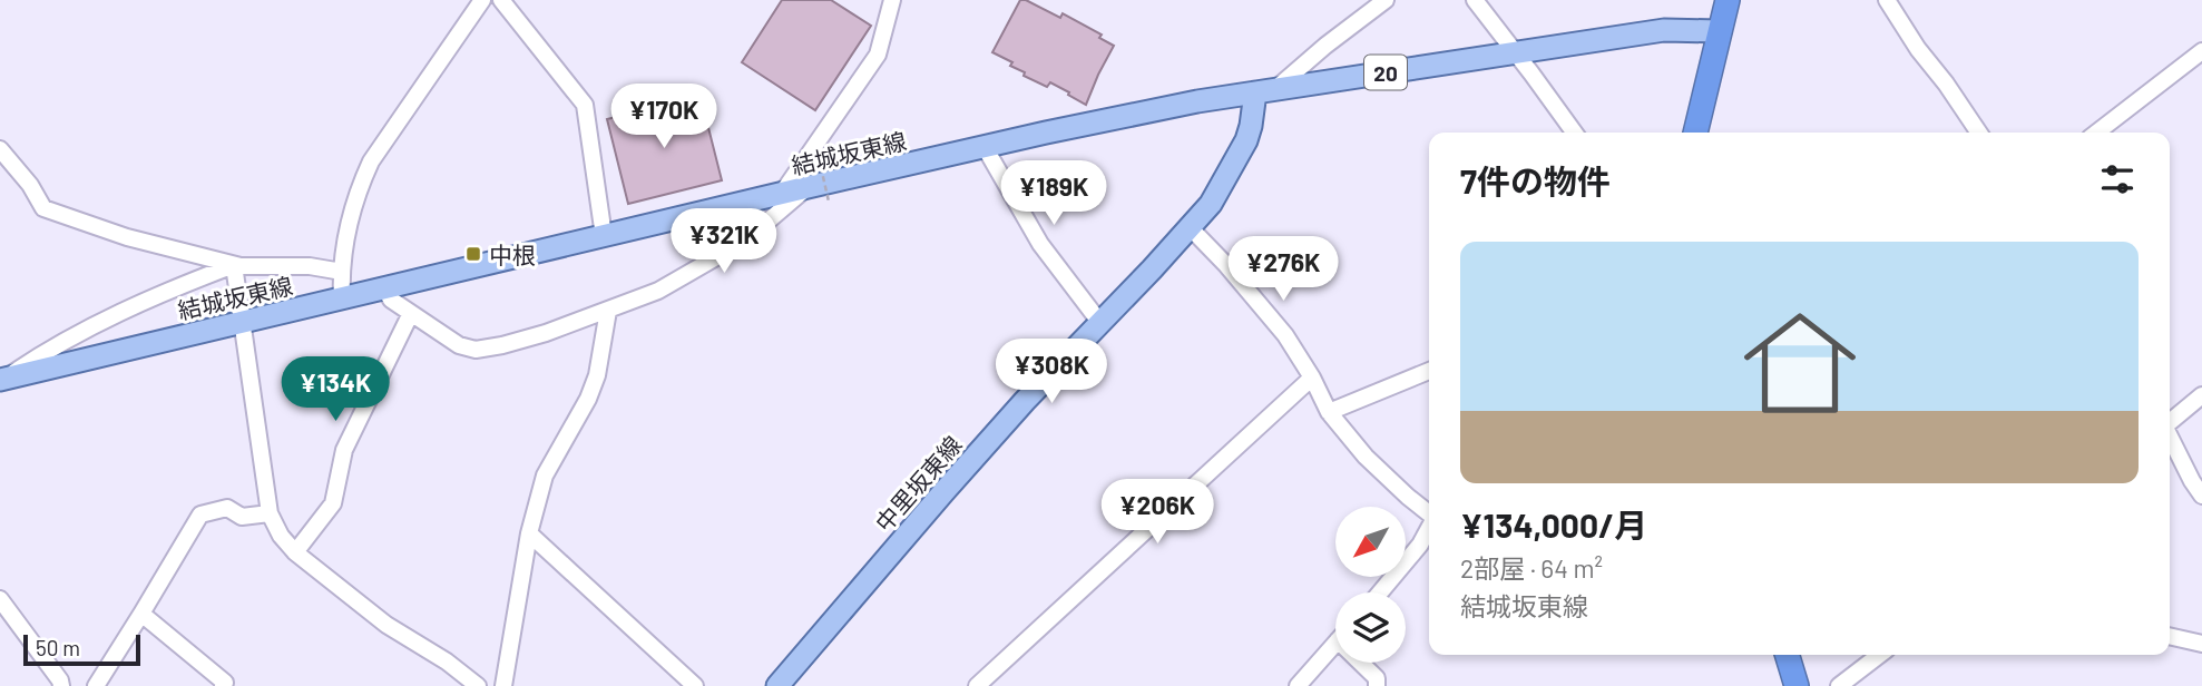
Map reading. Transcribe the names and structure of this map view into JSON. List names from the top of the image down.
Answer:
{
  "streets": {
    "main road": ["20", "結城坂東線", "中里坂東線"]
  },
  "crossings": [
    ["結城坂東線", "中里坂東線"]
  ],
  "places": {
    "transit": ["中根"]
  },
  "scale_bar": "50 m",
  "north": "bottom left",
  "page": {
    "price": [
      "¥170K",
      "¥189K",
      "¥321K",
      "¥276K",
      "¥308K",
      "¥134K",
      "¥206K"
    ],
    "heading": "7件の物件",
    "list": [
      {
        "name": "¥134,000/月",
        "note": "2部屋 · 64 m² · 結城坂東線"
      }
    ],
    "scale": "50 m"
  }
}
